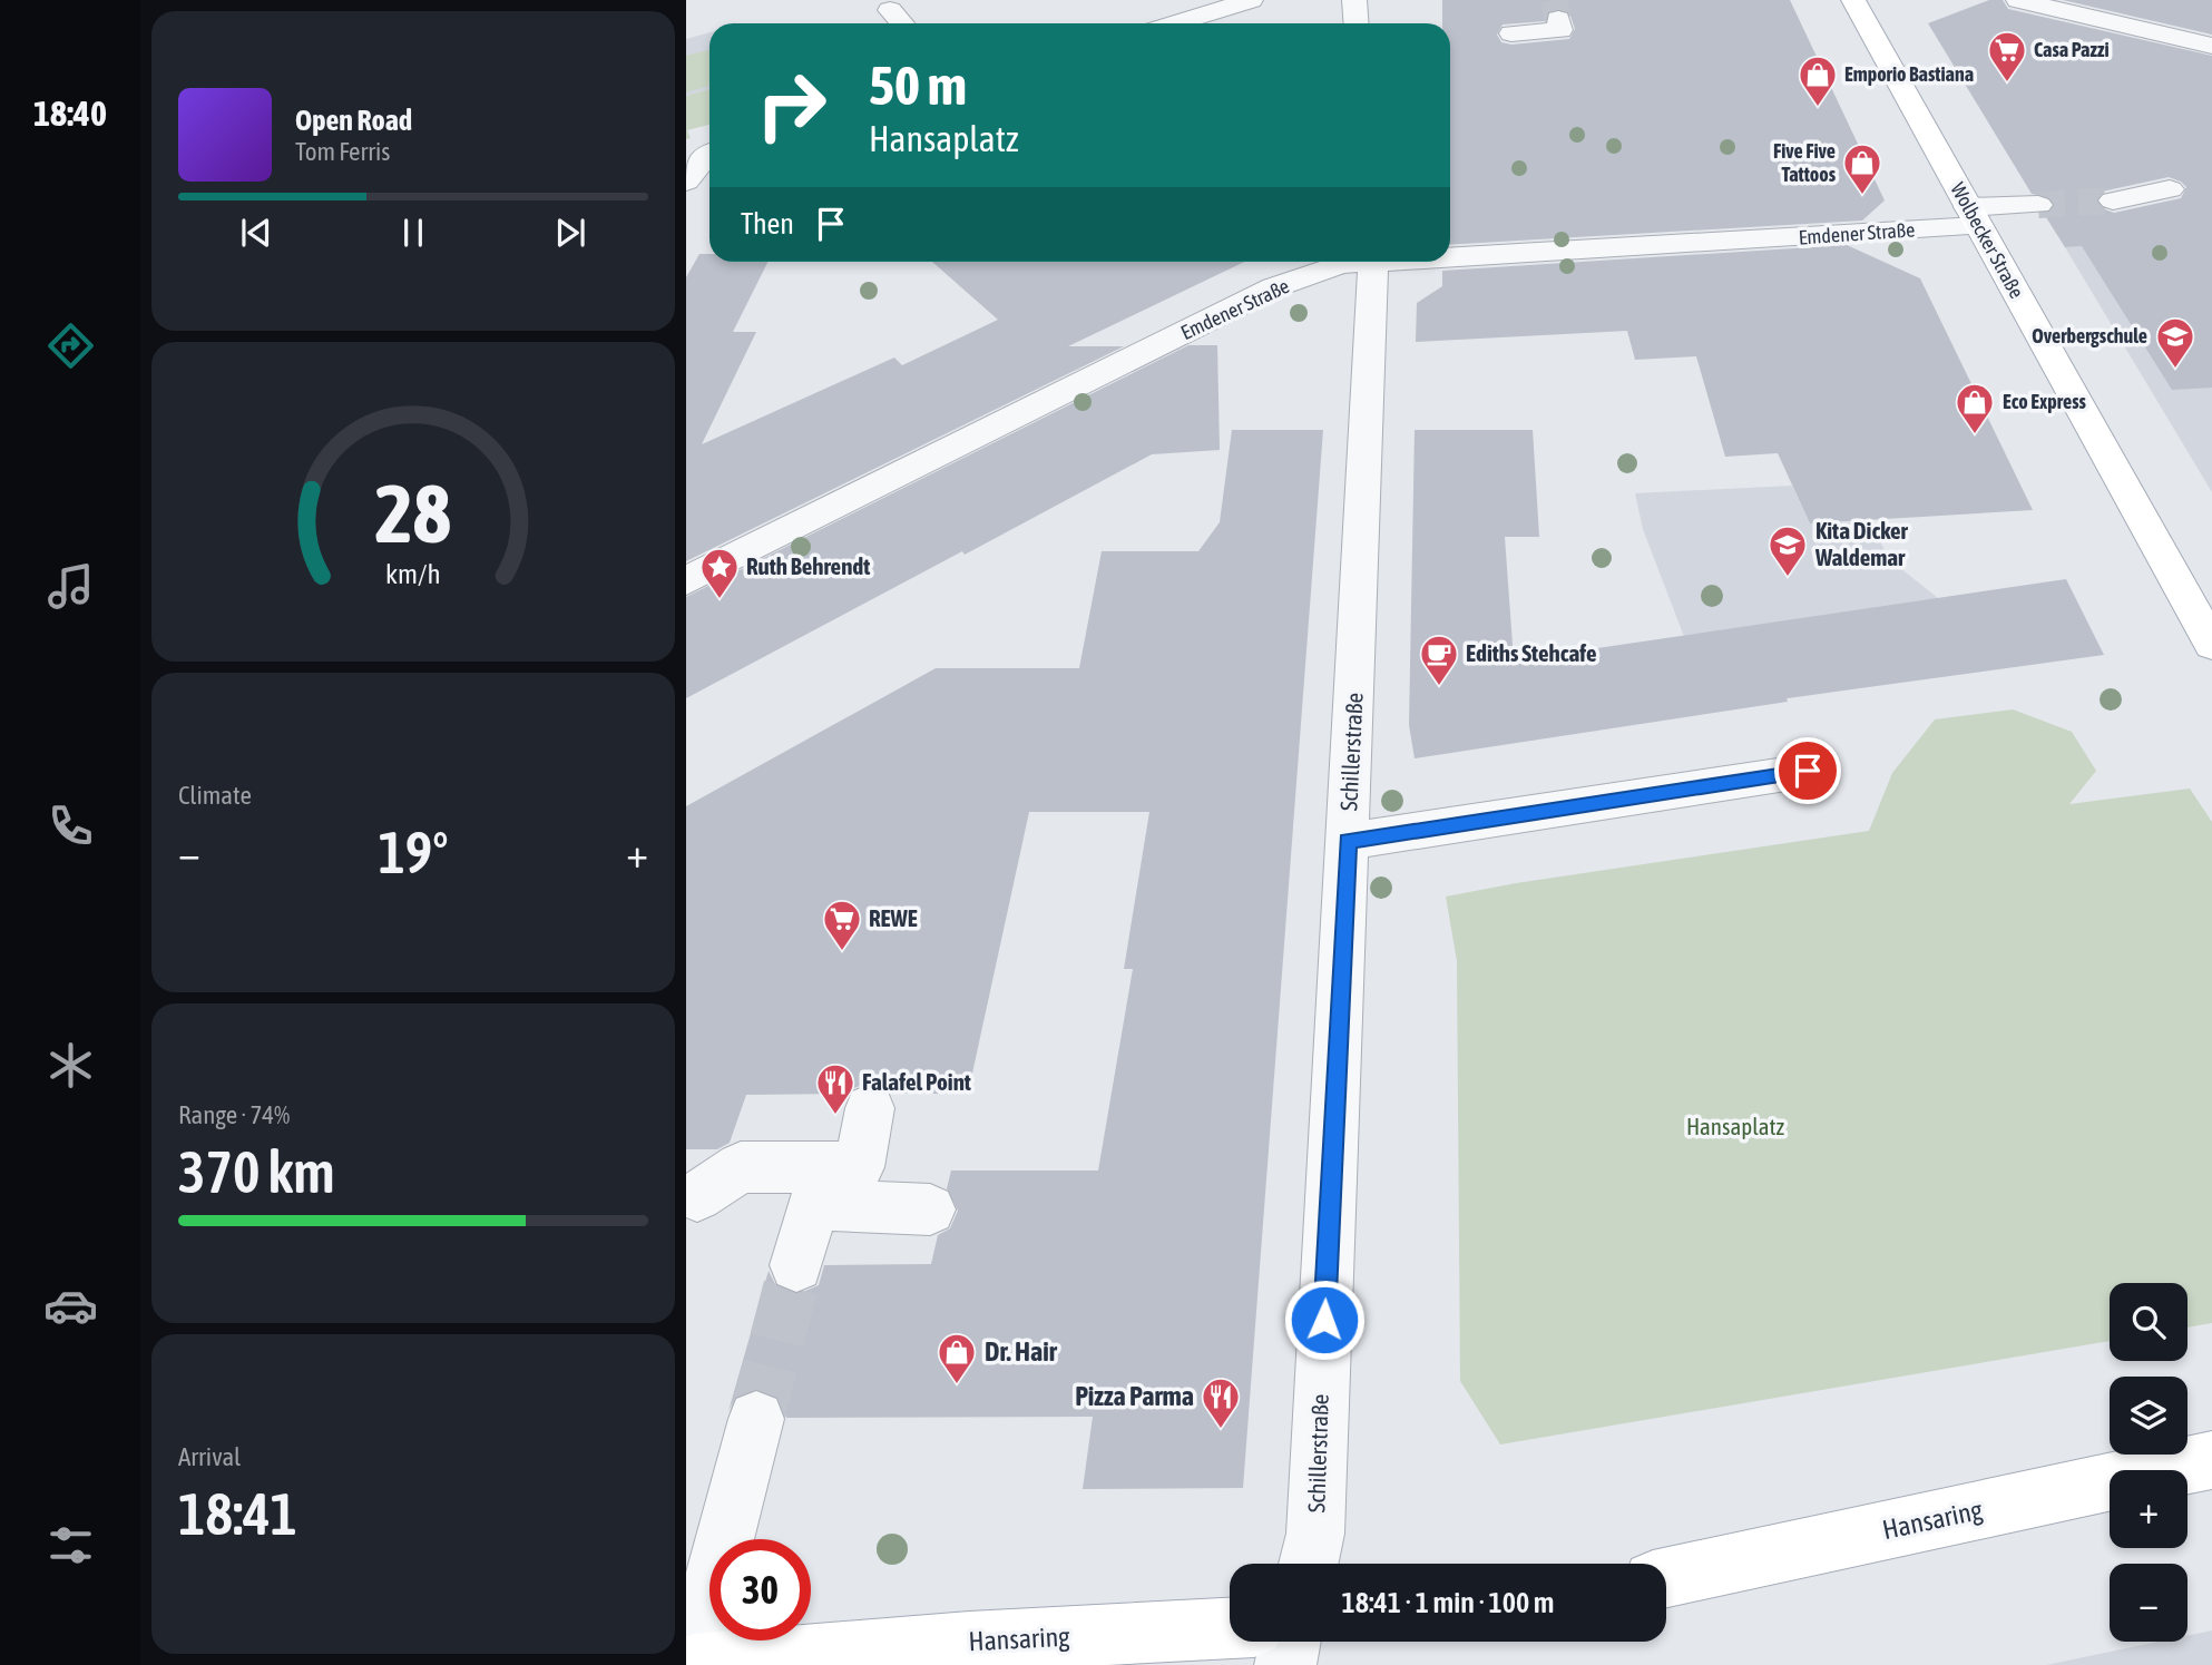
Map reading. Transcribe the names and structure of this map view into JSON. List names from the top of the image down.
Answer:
{
  "streets": {
    "main road": ["Wolbecker Straße", "Hansaring"],
    "street": ["Emdener Straße", "Schillerstraße"]
  },
  "crossings": [
    ["Emdener Straße", "Wolbecker Straße"]
  ],
  "parks": ["Hansaplatz"],
  "places": {
    "supermarket": ["Casa Pazzi", "REWE"],
    "shop": [
      "Emporio Bastiana",
      "Five Five Tattoos",
      "Eco Express",
      "Dr. Hair"
    ],
    "school or university": ["Overbergschule", "Kita Dicker Waldemar"],
    "place": ["Ruth Behrendt"],
    "cafe": ["Ediths Stehcafe"],
    "restaurant": ["Falafel Point", "Pizza Parma"]
  },
  "page": {
    "tabs": "18:40",
    "turn": ["50 m", "Hansaplatz"],
    "song": ["Open Road", "Tom Ferris"],
    "then": "Then",
    "tile": [
      "Climate",
      ["Range · 74%", "370 km"],
      ["Arrival", "18:41"]
    ],
    "heat": ["−", "19°", "+"],
    "map_buttons": ["+", "−"],
    "limit": "30",
    "trip": "18:41 · 1 min · 100 m",
    "gauge": ["28", "km/h"]
  }
}
